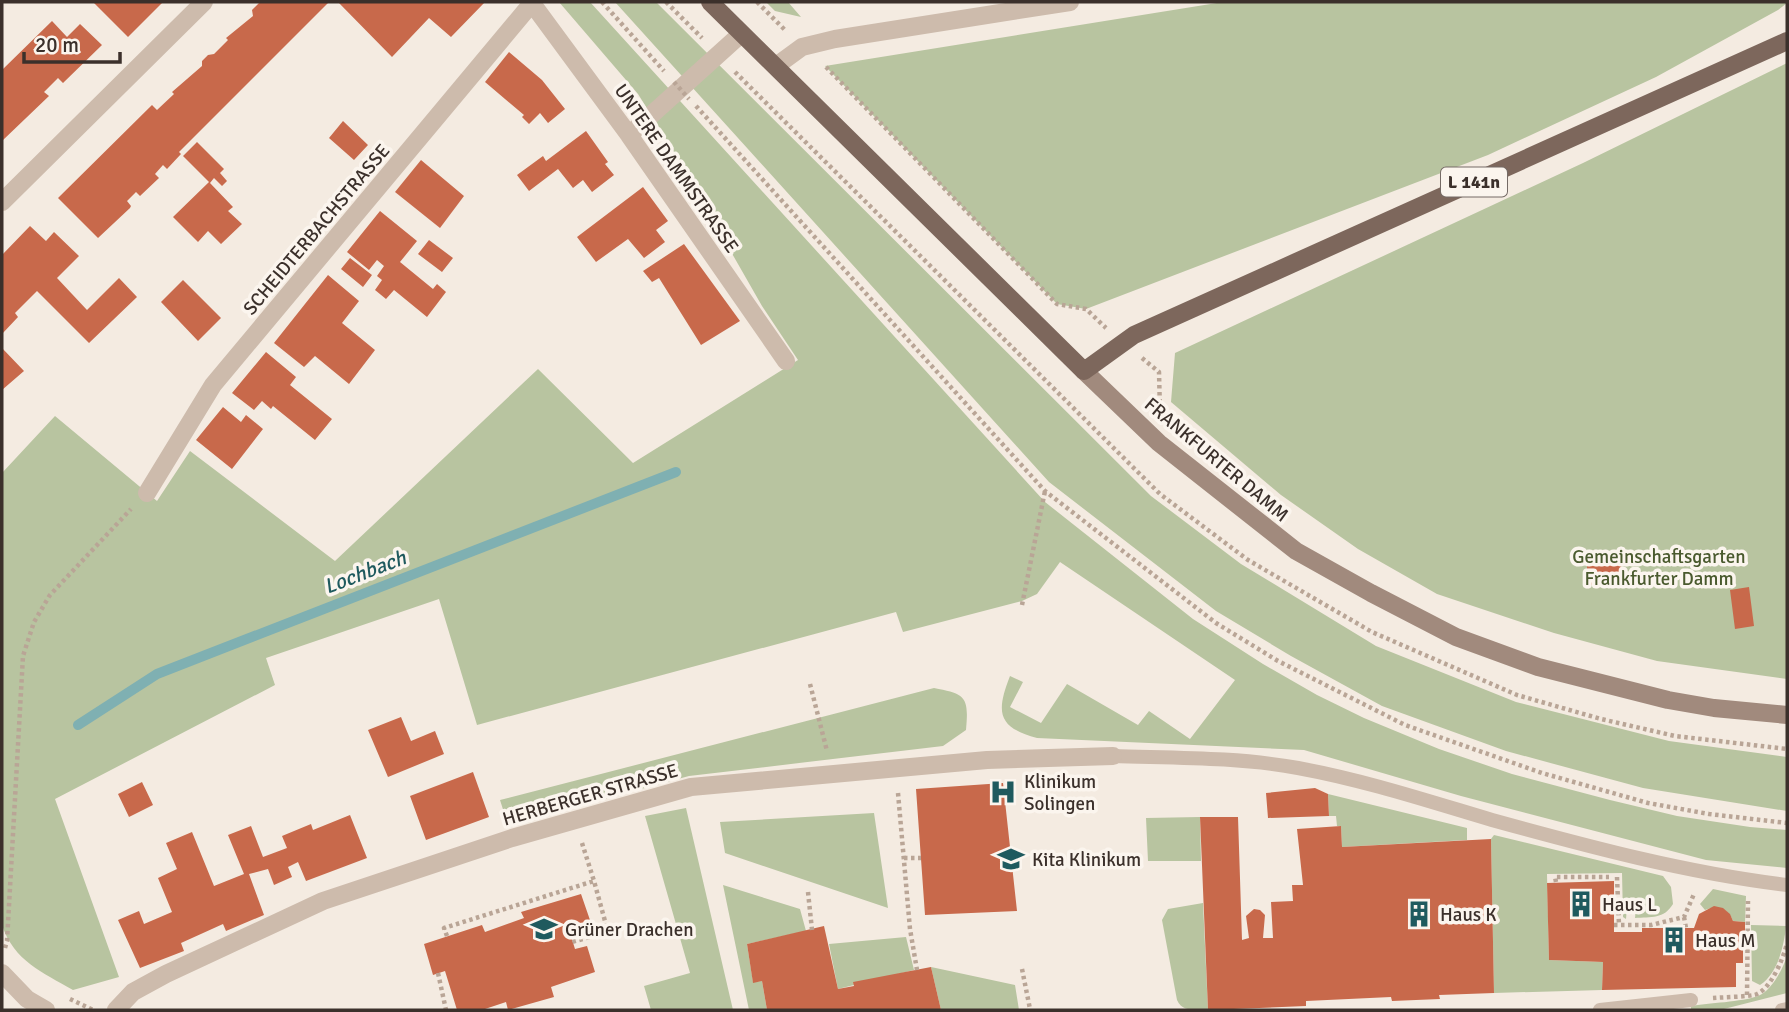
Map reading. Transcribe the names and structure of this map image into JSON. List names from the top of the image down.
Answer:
{
  "streets": {
    "main road": ["L 141n", "FRANKFURTER DAMM"],
    "street": ["UNTERE DAMMSTRASSE", "SCHEIDTERBACHSTRASSE", "HERBERGER STRASSE"]
  },
  "crossings": [
    ["UNTERE DAMMSTRASSE", "SCHEIDTERBACHSTRASSE"],
    ["L 141n", "FRANKFURTER DAMM"]
  ],
  "water": ["Lochbach"],
  "parks": ["Gemeinschaftsgarten Frankfurter Damm"],
  "places": {
    "hospital": ["Klinikum Solingen"],
    "school or university": ["Kita Klinikum", "Grüner Drachen"],
    "building": ["Haus L", "Haus K", "Haus M"]
  },
  "scale_bar": "20 m"
}
